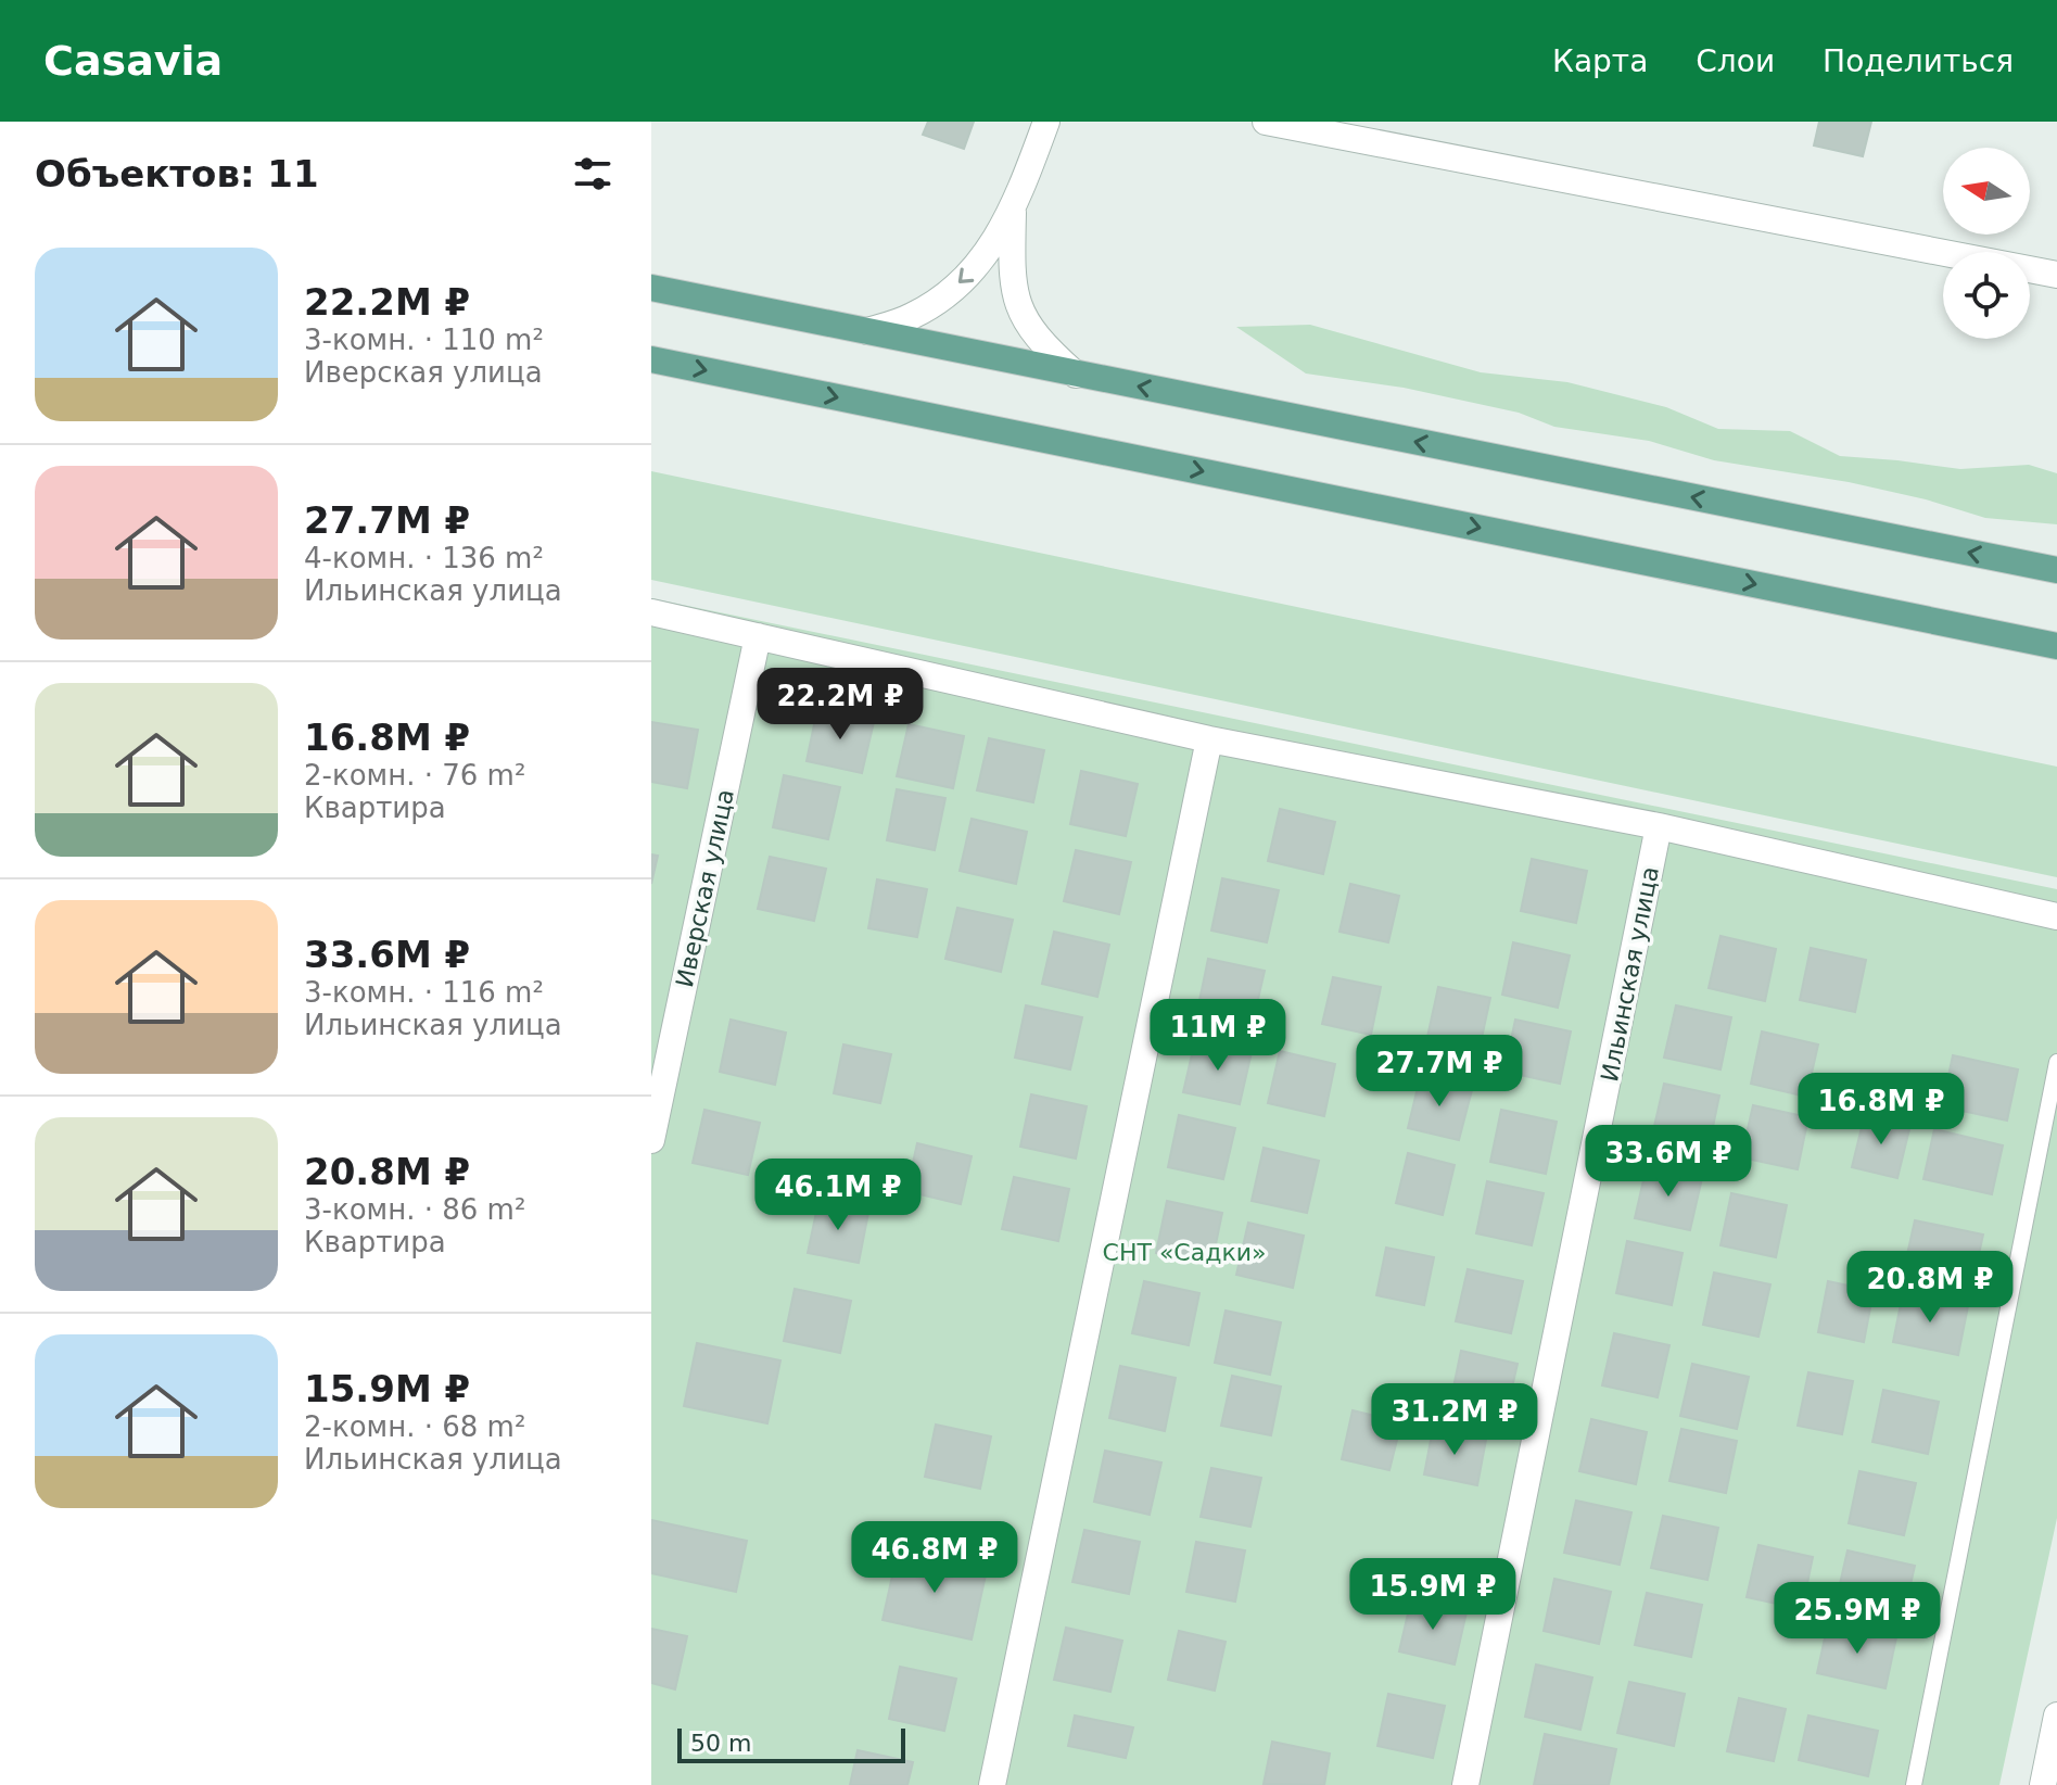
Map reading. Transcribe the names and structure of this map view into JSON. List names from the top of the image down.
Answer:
{
  "streets": {
    "street": ["Иверская улица", "Ильинская улица"]
  },
  "parks": ["СНТ «Садки»"],
  "scale_bar": "50 m",
  "north": "left",
  "page": {
    "header": "Casavia",
    "nav": ["Карта", "Слои", "Поделиться"],
    "heading": "Объектов: 11",
    "list": [
      {
        "name": "22.2M ₽",
        "note": "3-комн. · 110 m² · Иверская улица"
      },
      {
        "name": "27.7M ₽",
        "note": "4-комн. · 136 m² · Ильинская улица"
      },
      {
        "name": "16.8M ₽",
        "note": "2-комн. · 76 m² · Квартира"
      },
      {
        "name": "33.6M ₽",
        "note": "3-комн. · 116 m² · Ильинская улица"
      },
      {
        "name": "20.8M ₽",
        "note": "3-комн. · 86 m² · Квартира"
      },
      {
        "name": "15.9M ₽",
        "note": "2-комн. · 68 m² · Ильинская улица"
      }
    ],
    "price": [
      "22.2M ₽",
      "11M ₽",
      "27.7M ₽",
      "16.8M ₽",
      "33.6M ₽",
      "46.1M ₽",
      "20.8M ₽",
      "31.2M ₽",
      "46.8M ₽",
      "15.9M ₽",
      "25.9M ₽"
    ],
    "scale": "50 m"
  }
}
